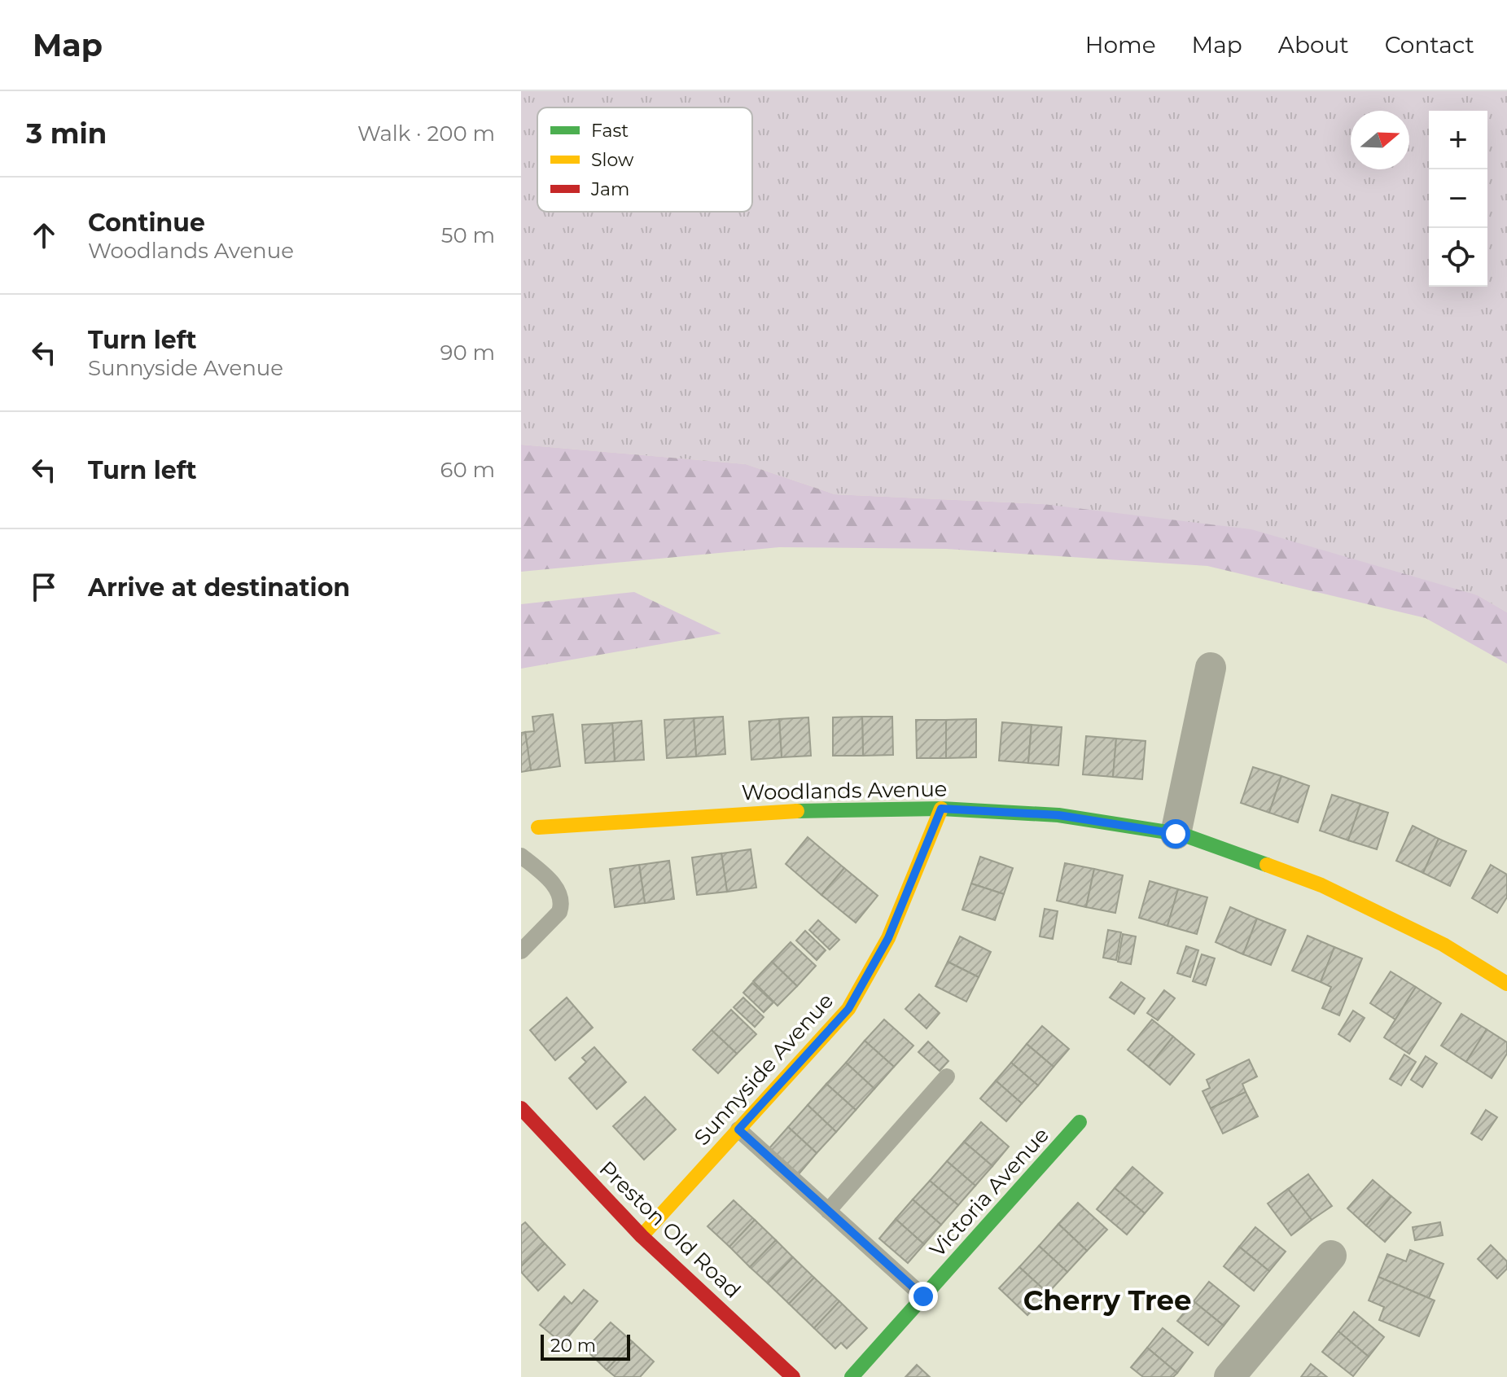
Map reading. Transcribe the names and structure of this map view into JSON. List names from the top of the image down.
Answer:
{
  "streets": {
    "street": [
      "Woodlands Avenue",
      "Sunnyside Avenue",
      "Victoria Avenue",
      "Preston Old Road"
    ]
  },
  "crossings": [
    ["Woodlands Avenue", "Sunnyside Avenue"],
    ["Sunnyside Avenue", "Preston Old Road"]
  ],
  "districts": ["Cherry Tree"],
  "legend": ["Fast", "Slow", "Jam"],
  "scale_bar": "20 m",
  "north": "right",
  "page": {
    "header": "Map",
    "nav": [
      "Home",
      "Map",
      "About",
      "Contact"
    ],
    "heading": ["3 min", "Walk · 200 m"],
    "map_buttons": ["+", "−"],
    "list": [
      ["Continue", "Woodlands Avenue", "50 m"],
      ["Turn left", "Sunnyside Avenue", "90 m"],
      ["Turn left", "60 m"],
      "Arrive at destination"
    ],
    "scale": "20 m"
  }
}
